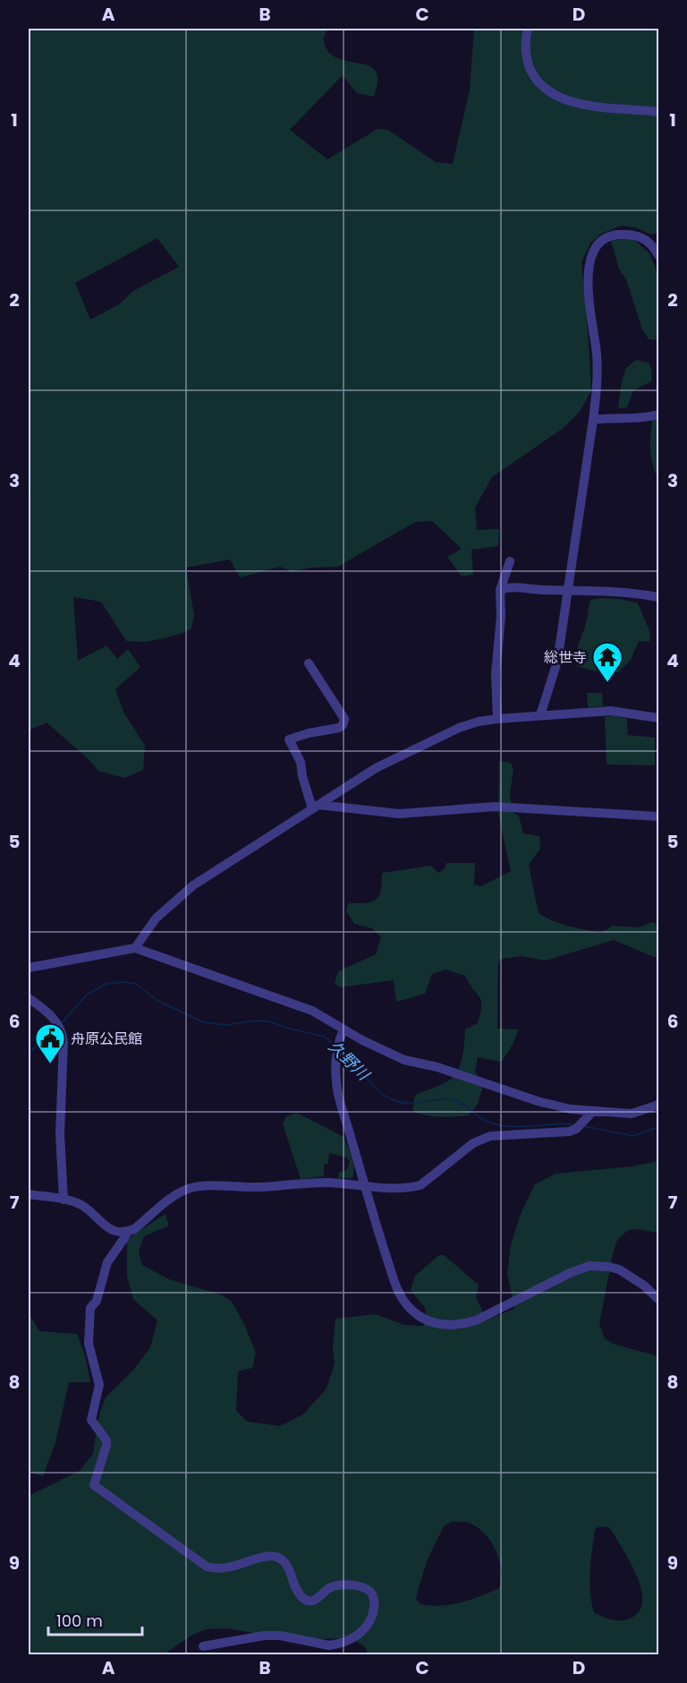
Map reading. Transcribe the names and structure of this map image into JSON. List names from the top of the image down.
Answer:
{
  "water": ["久野川"],
  "places": {
    "temple": ["総世寺"],
    "public building": ["舟原公民館"]
  },
  "scale_bar": "100 m",
  "grid": {
    "columns": [
      "A",
      "B",
      "C",
      "D"
    ],
    "rows": [
      "1",
      "2",
      "3",
      "4",
      "5",
      "6",
      "7",
      "8",
      "9"
    ]
  }
}
